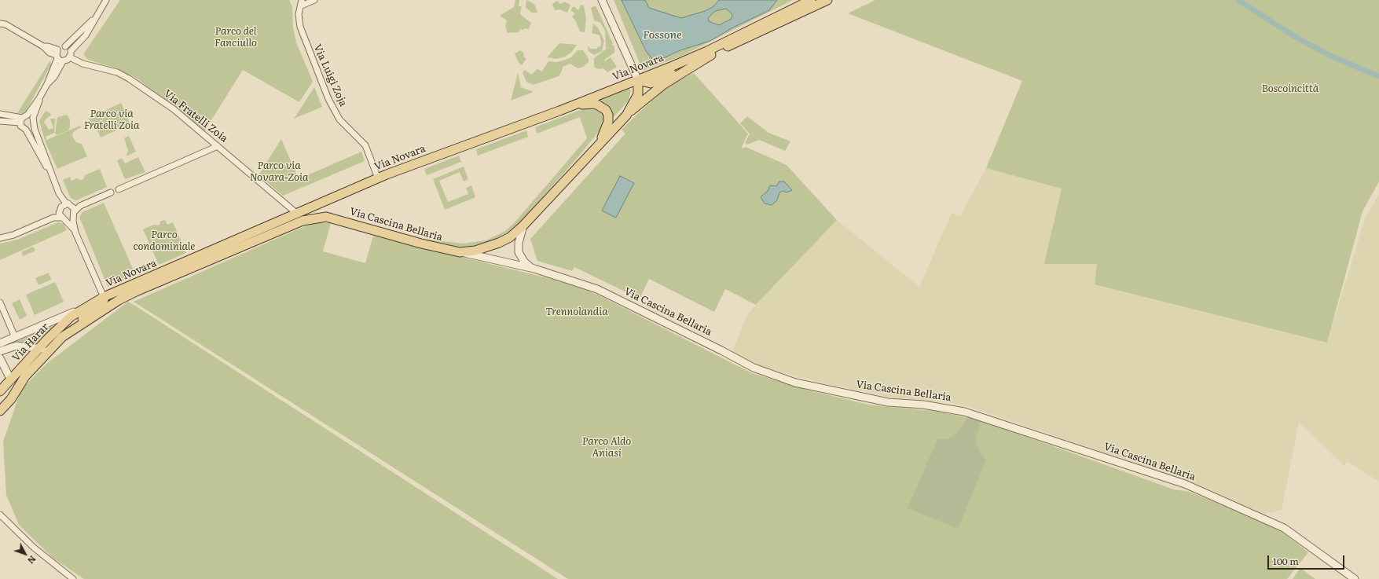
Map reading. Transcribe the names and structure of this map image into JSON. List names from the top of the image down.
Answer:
{
  "streets": {
    "main road": ["Via Novara", "Via Cascina Bellaria", "Via Harar"],
    "street": ["Via Luigi Zoja", "Via Fratelli Zoia"]
  },
  "crossings": [
    ["Via Novara", "Via Luigi Zoja"],
    ["Via Novara", "Via Fratelli Zoia"],
    ["Via Novara", "Via Cascina Bellaria"],
    ["Via Novara", "Via Harar"]
  ],
  "water": ["Fossone"],
  "parks": [
    "Parco del Fanciullo",
    "Boscoincittà",
    "Parco via Fratelli Zoia",
    "Parco via Novara-Zoia",
    "Parco condominiale",
    "Trennolandia",
    "Parco Aldo Aniasi"
  ],
  "scale_bar": "100 m",
  "north": "bottom right"
}
